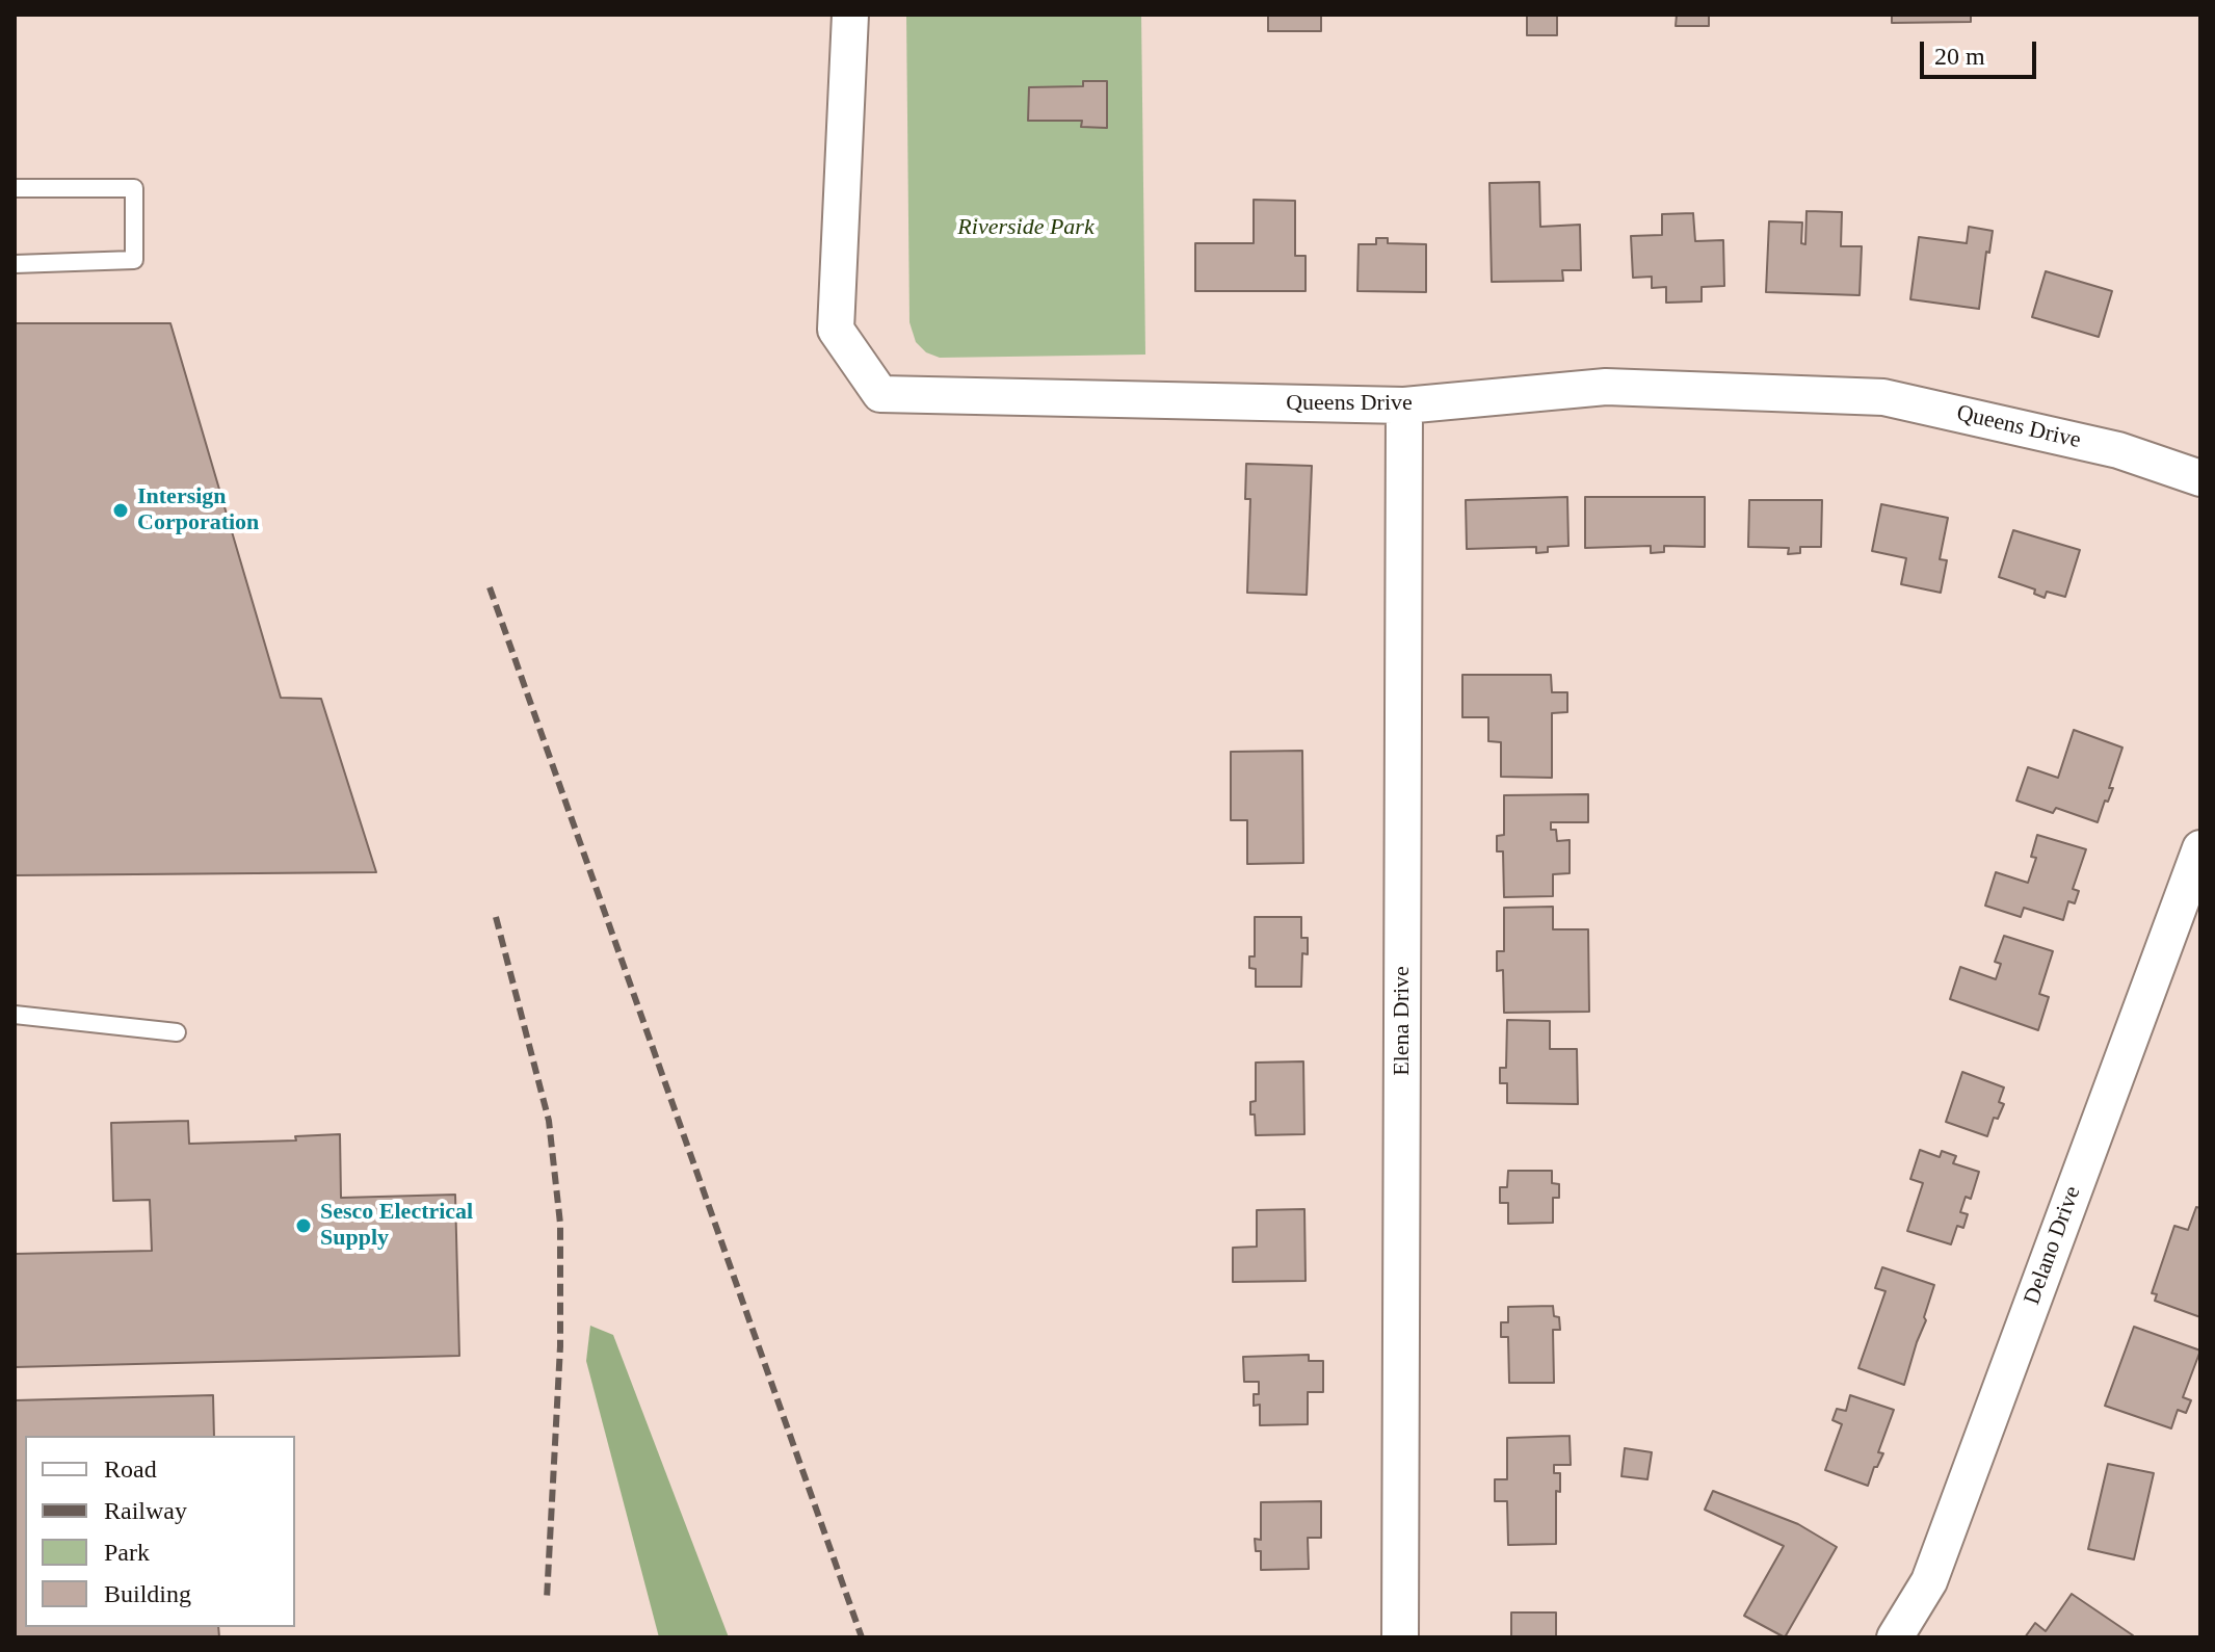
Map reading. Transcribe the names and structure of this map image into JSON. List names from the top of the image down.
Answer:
{
  "streets": {
    "street": ["Queens Drive", "Elena Drive", "Delano Drive"]
  },
  "crossings": [
    ["Queens Drive", "Elena Drive"]
  ],
  "parks": ["Riverside Park"],
  "places": ["Intersign Corporation", "Sesco Electrical Supply"],
  "legend": [
    "Road",
    "Railway",
    "Park",
    "Building"
  ],
  "scale_bar": "20 m"
}
